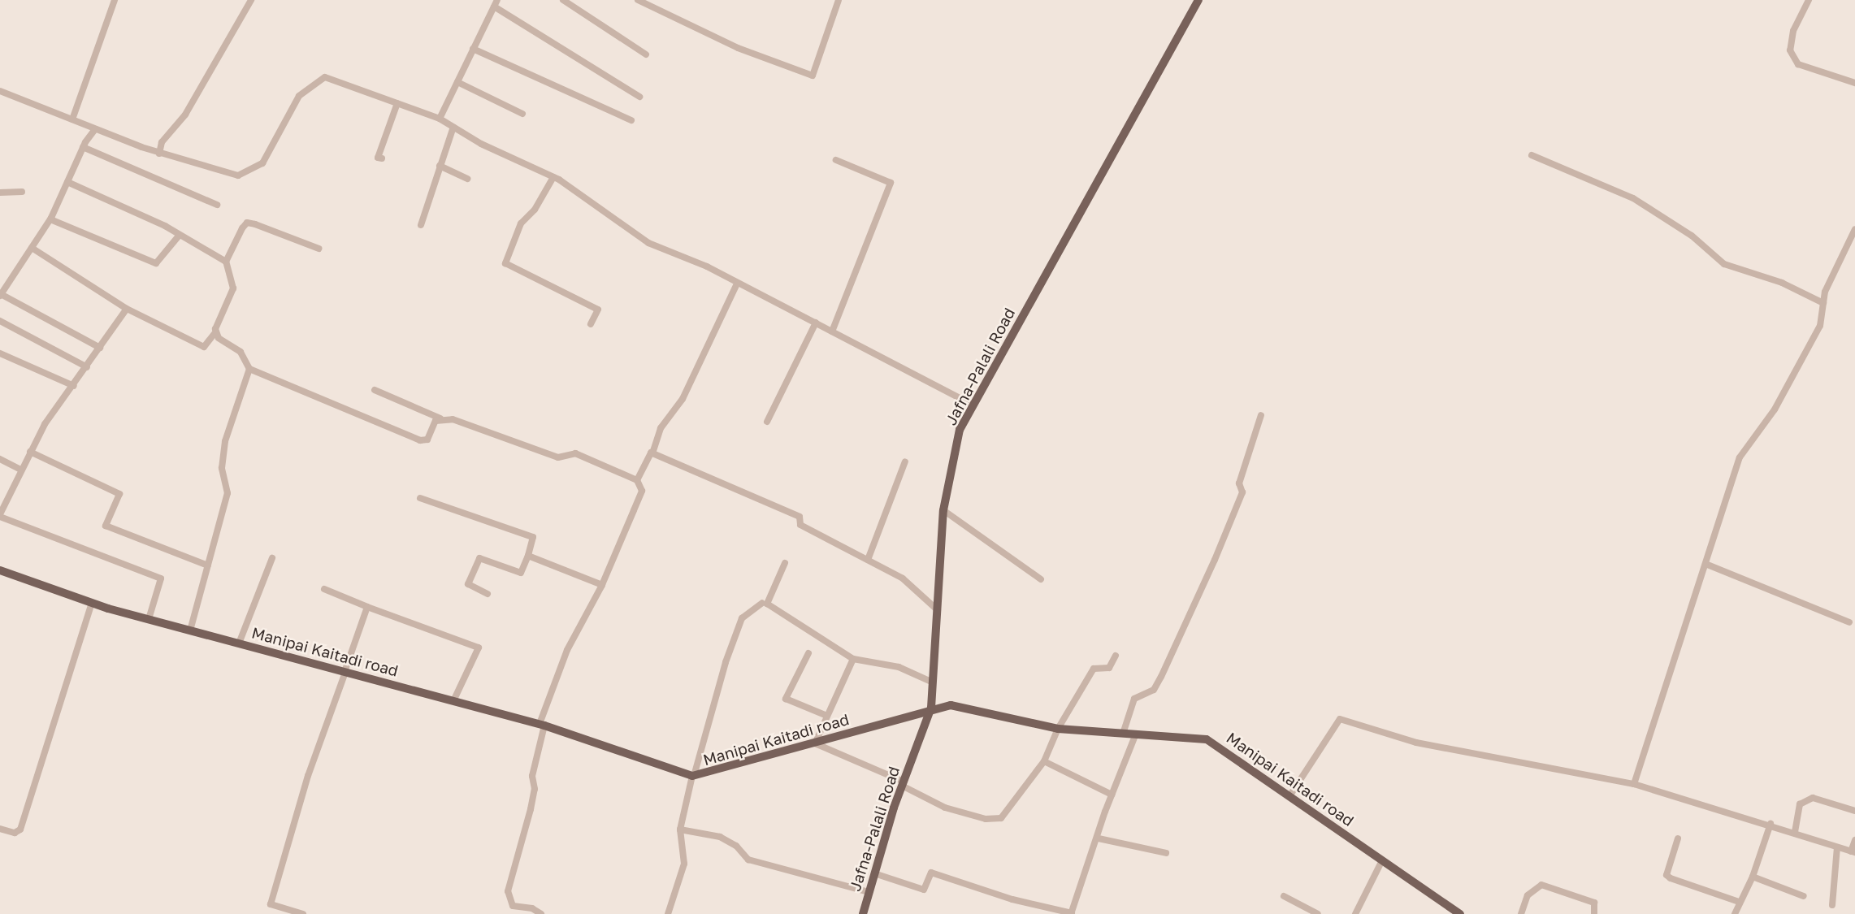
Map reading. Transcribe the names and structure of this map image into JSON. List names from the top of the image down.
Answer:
{
  "streets": {
    "main road": ["Jafna-Palali Road", "Manipai Kaitadi road"]
  },
  "crossings": [
    ["Jafna-Palali Road", "Manipai Kaitadi road"]
  ]
}
